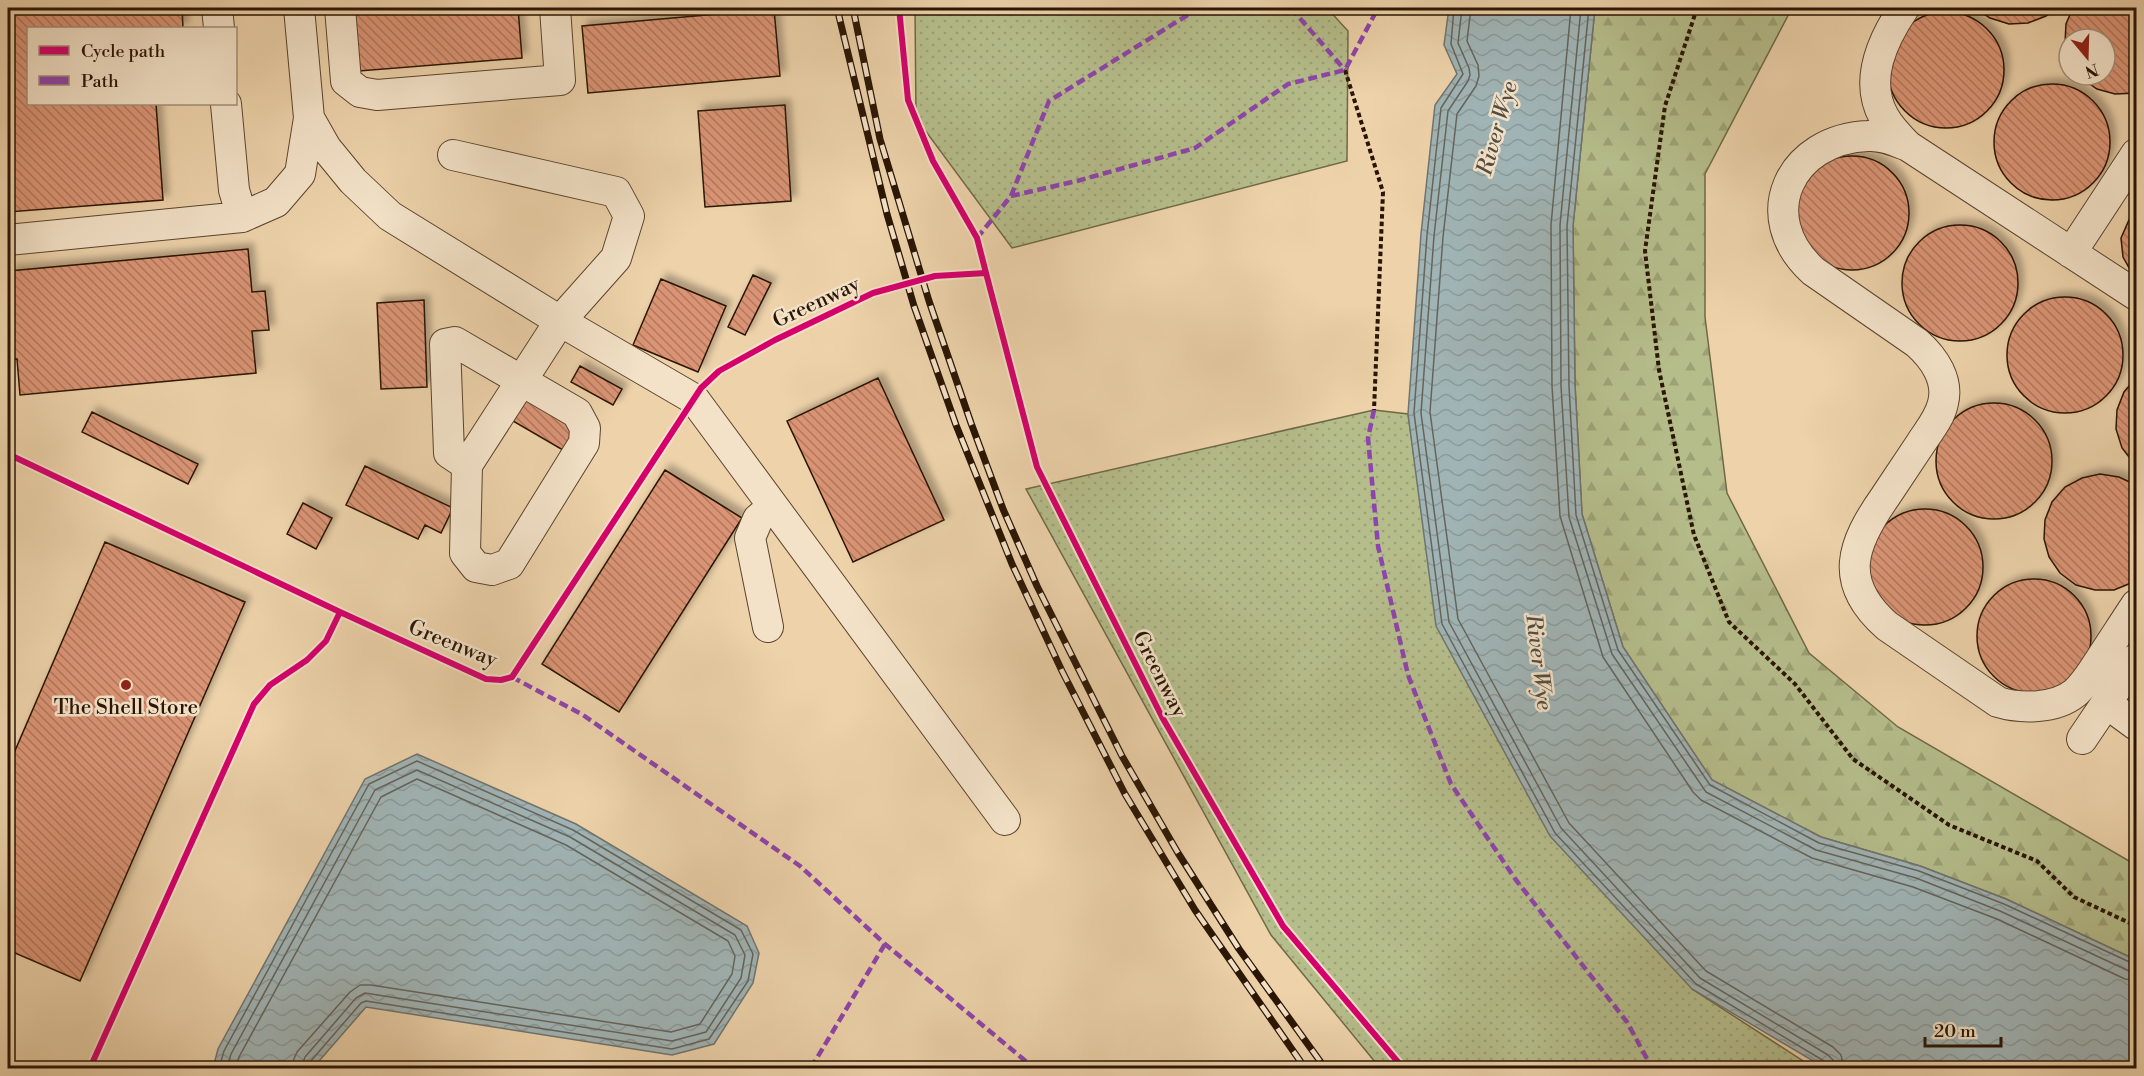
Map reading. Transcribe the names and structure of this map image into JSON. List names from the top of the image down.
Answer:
{
  "streets": {
    "cycle path": ["Greenway"]
  },
  "water": ["River Wye"],
  "places": ["The Shell Store"],
  "legend": ["Cycle path", "Path"],
  "scale_bar": "20 m",
  "north": "bottom"
}
